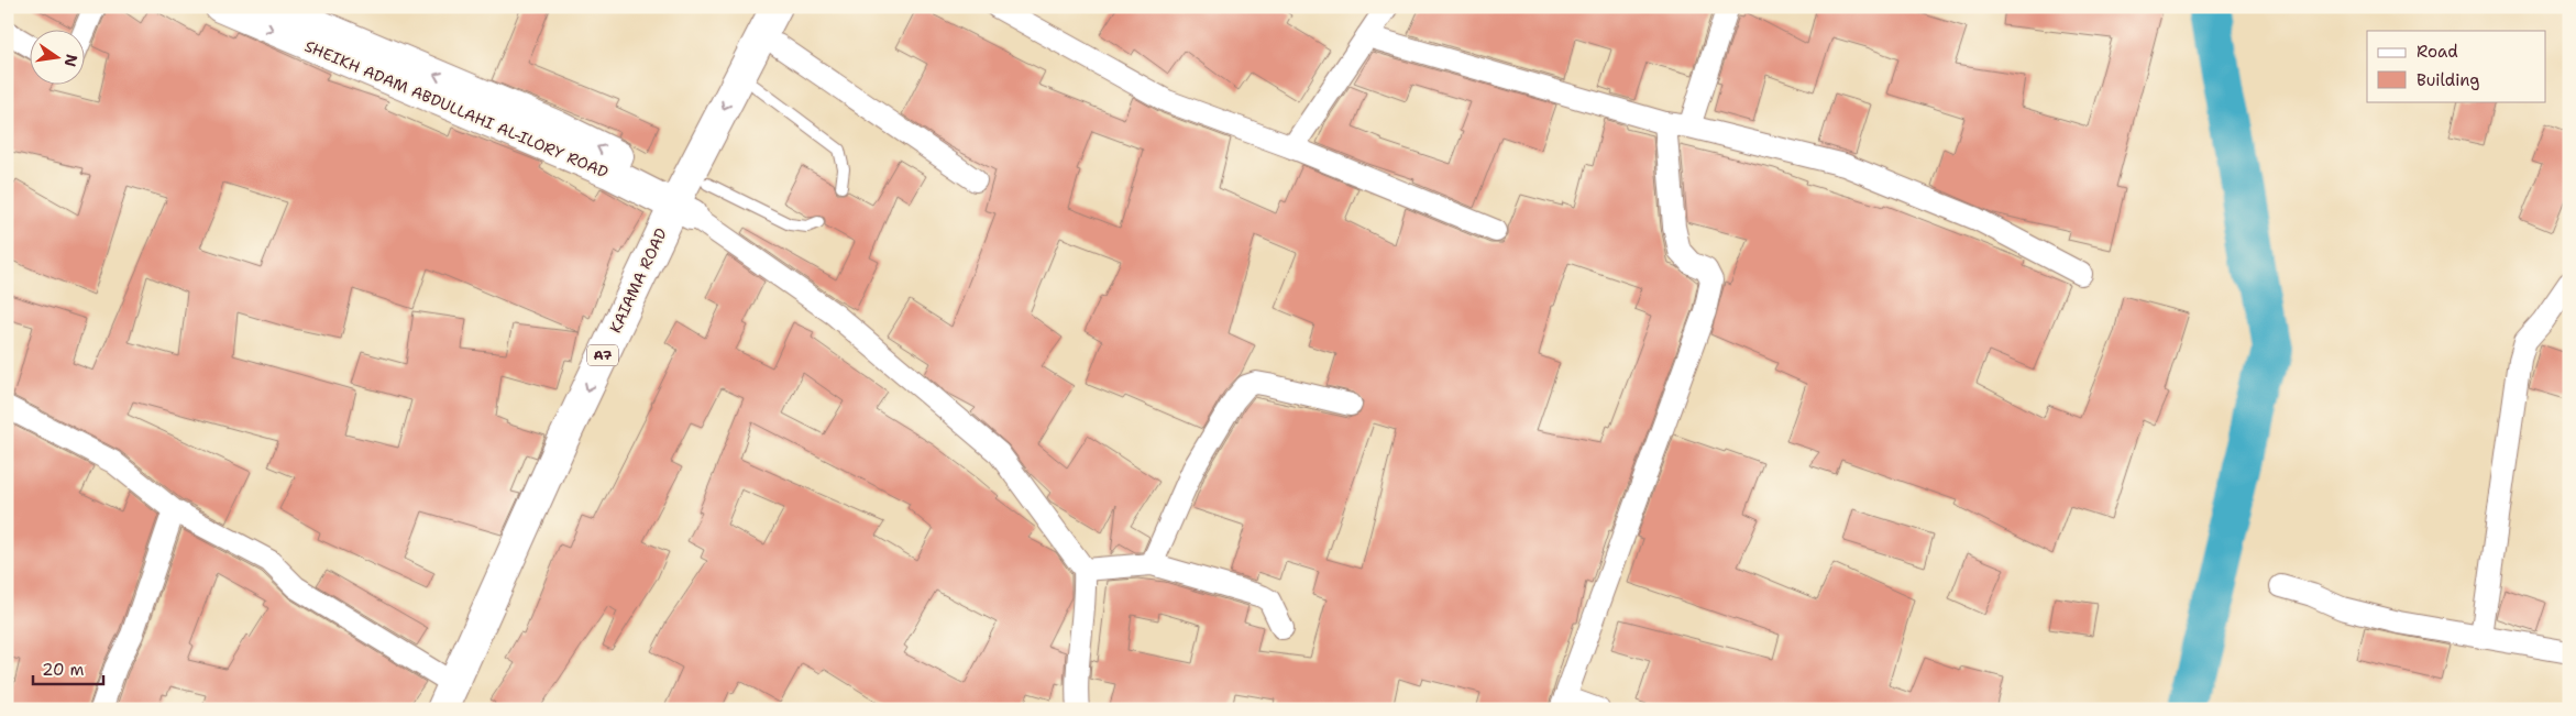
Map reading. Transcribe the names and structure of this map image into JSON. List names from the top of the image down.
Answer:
{
  "streets": {
    "main road": ["SHEIKH ADAM ABDULLAHI AL-ILORY ROAD", "KAIAMA ROAD", "A7"]
  },
  "crossings": [
    ["SHEIKH ADAM ABDULLAHI AL-ILORY ROAD", "KAIAMA ROAD"]
  ],
  "legend": ["Road", "Building"],
  "scale_bar": "20 m",
  "north": "right"
}
